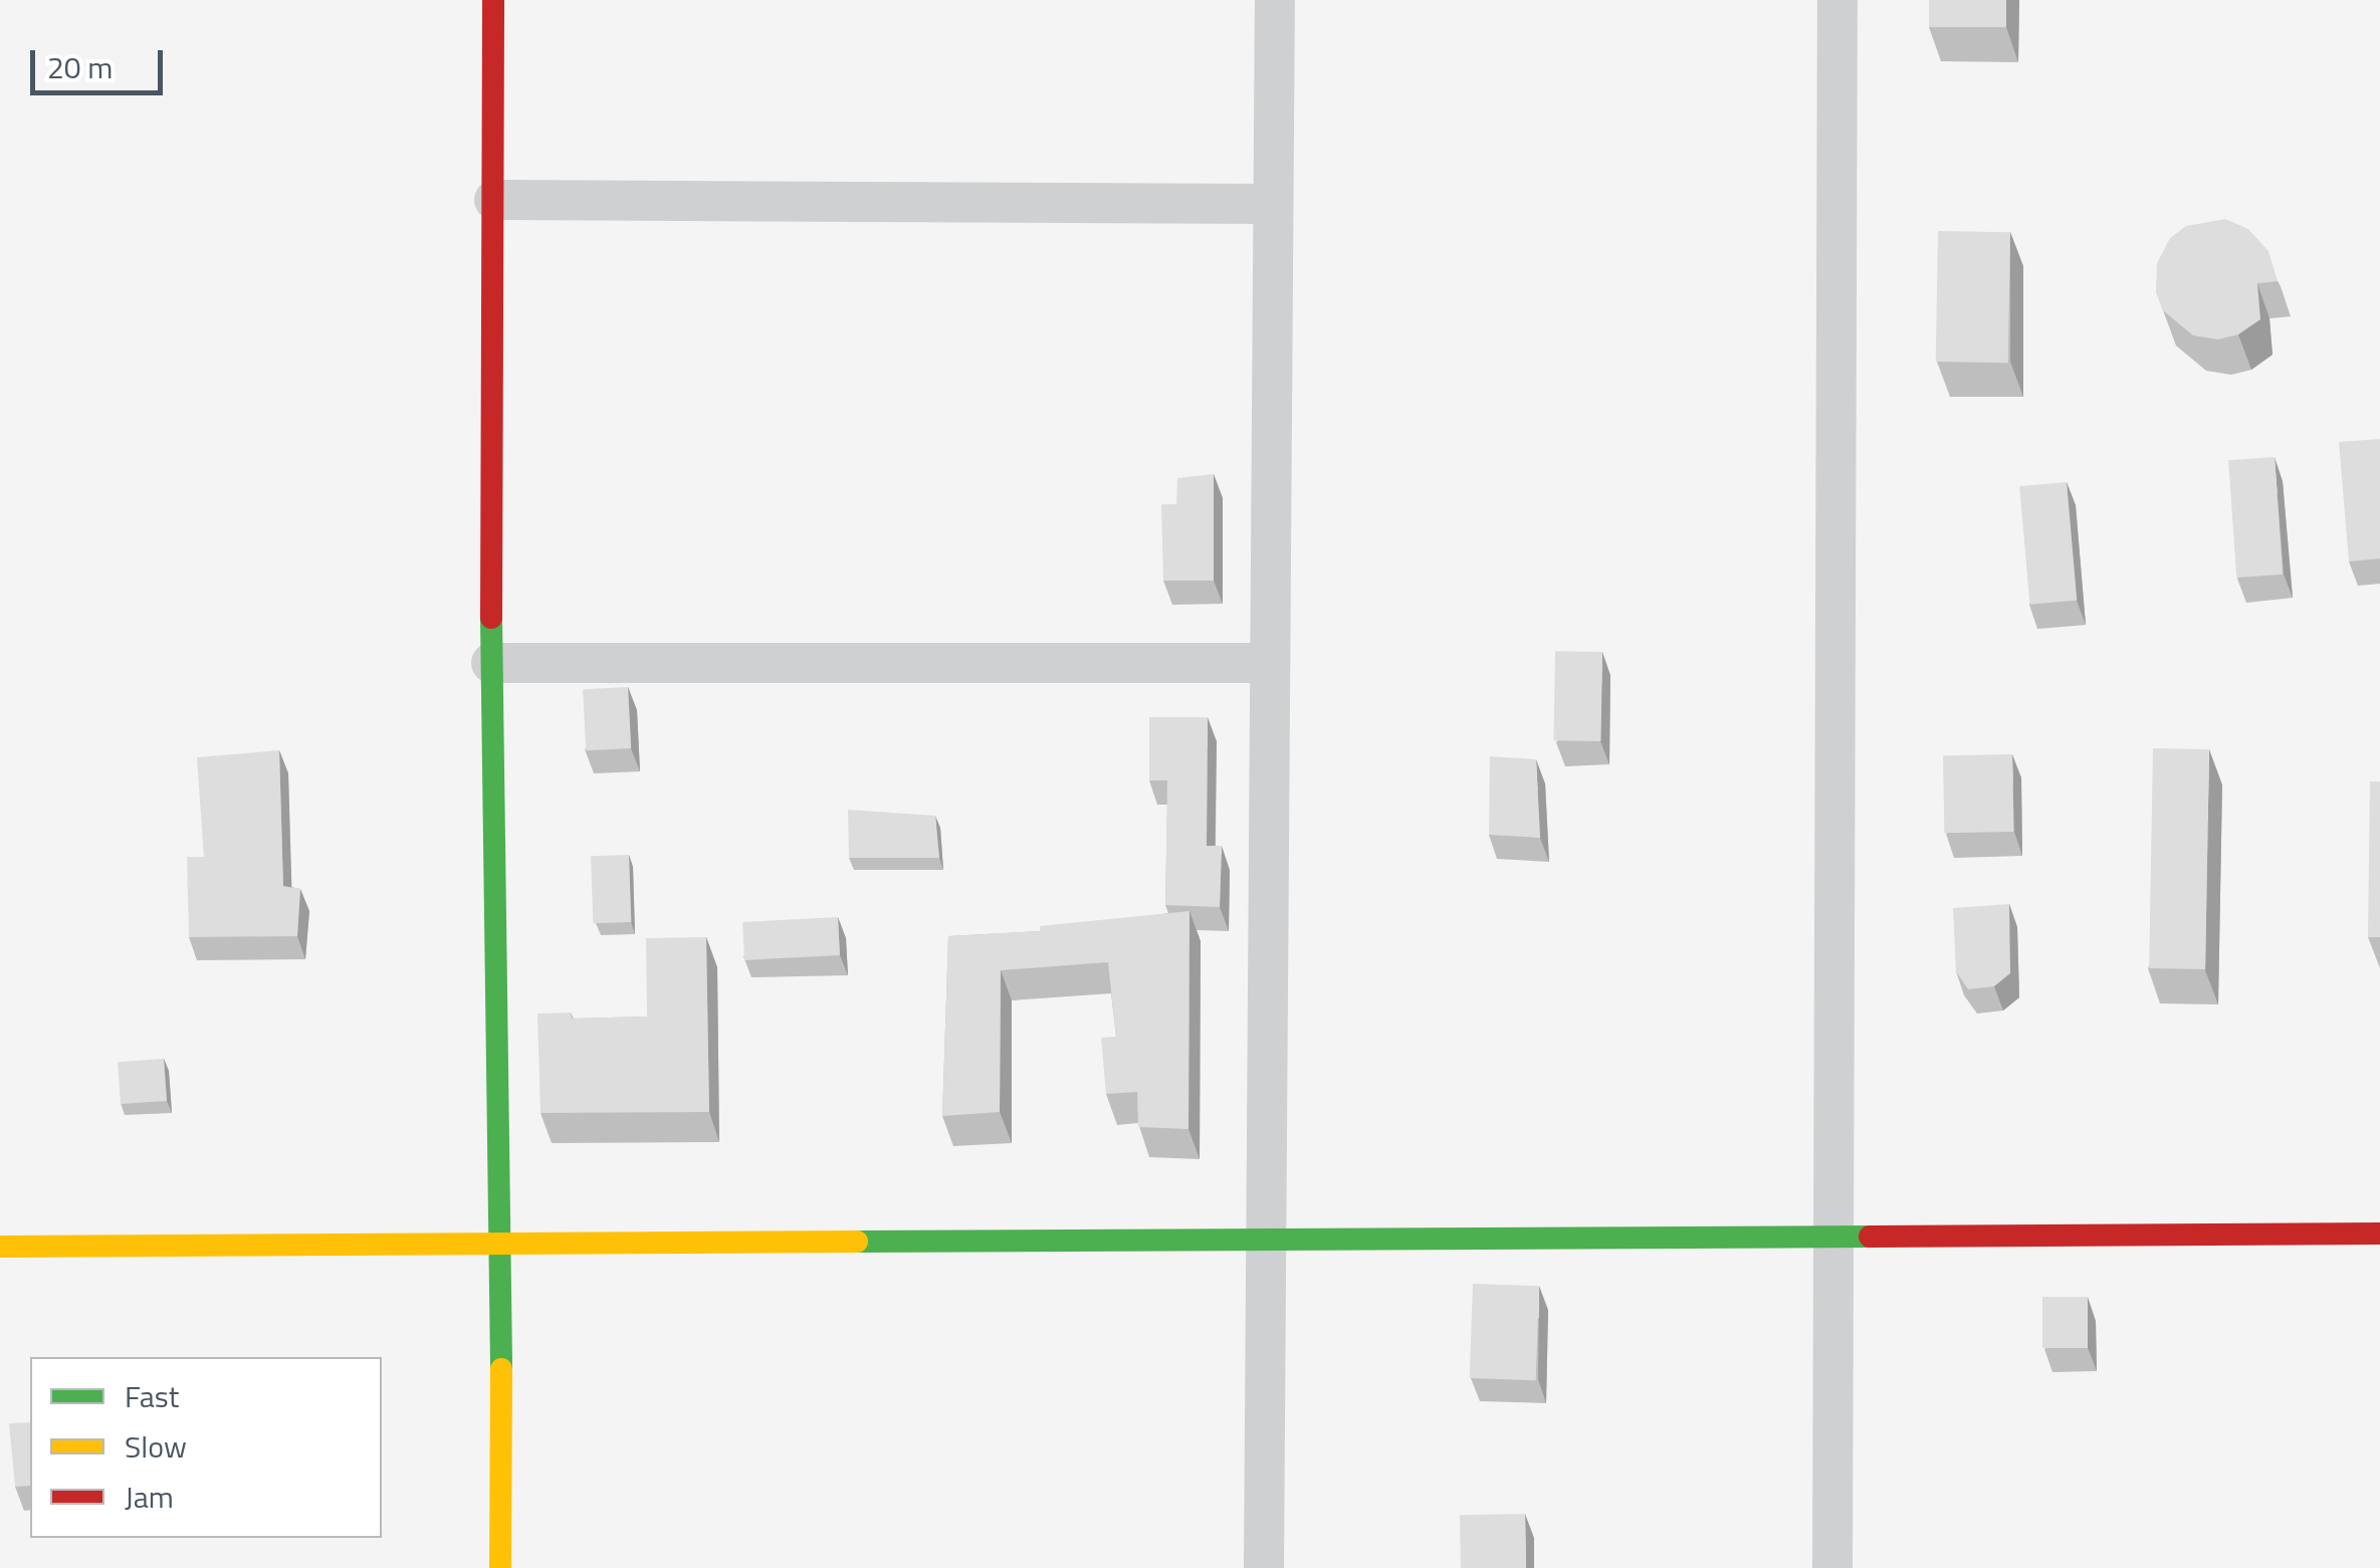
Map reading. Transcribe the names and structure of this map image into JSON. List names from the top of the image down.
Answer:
{
  "legend": ["Fast", "Slow", "Jam"],
  "scale_bar": "20 m"
}
